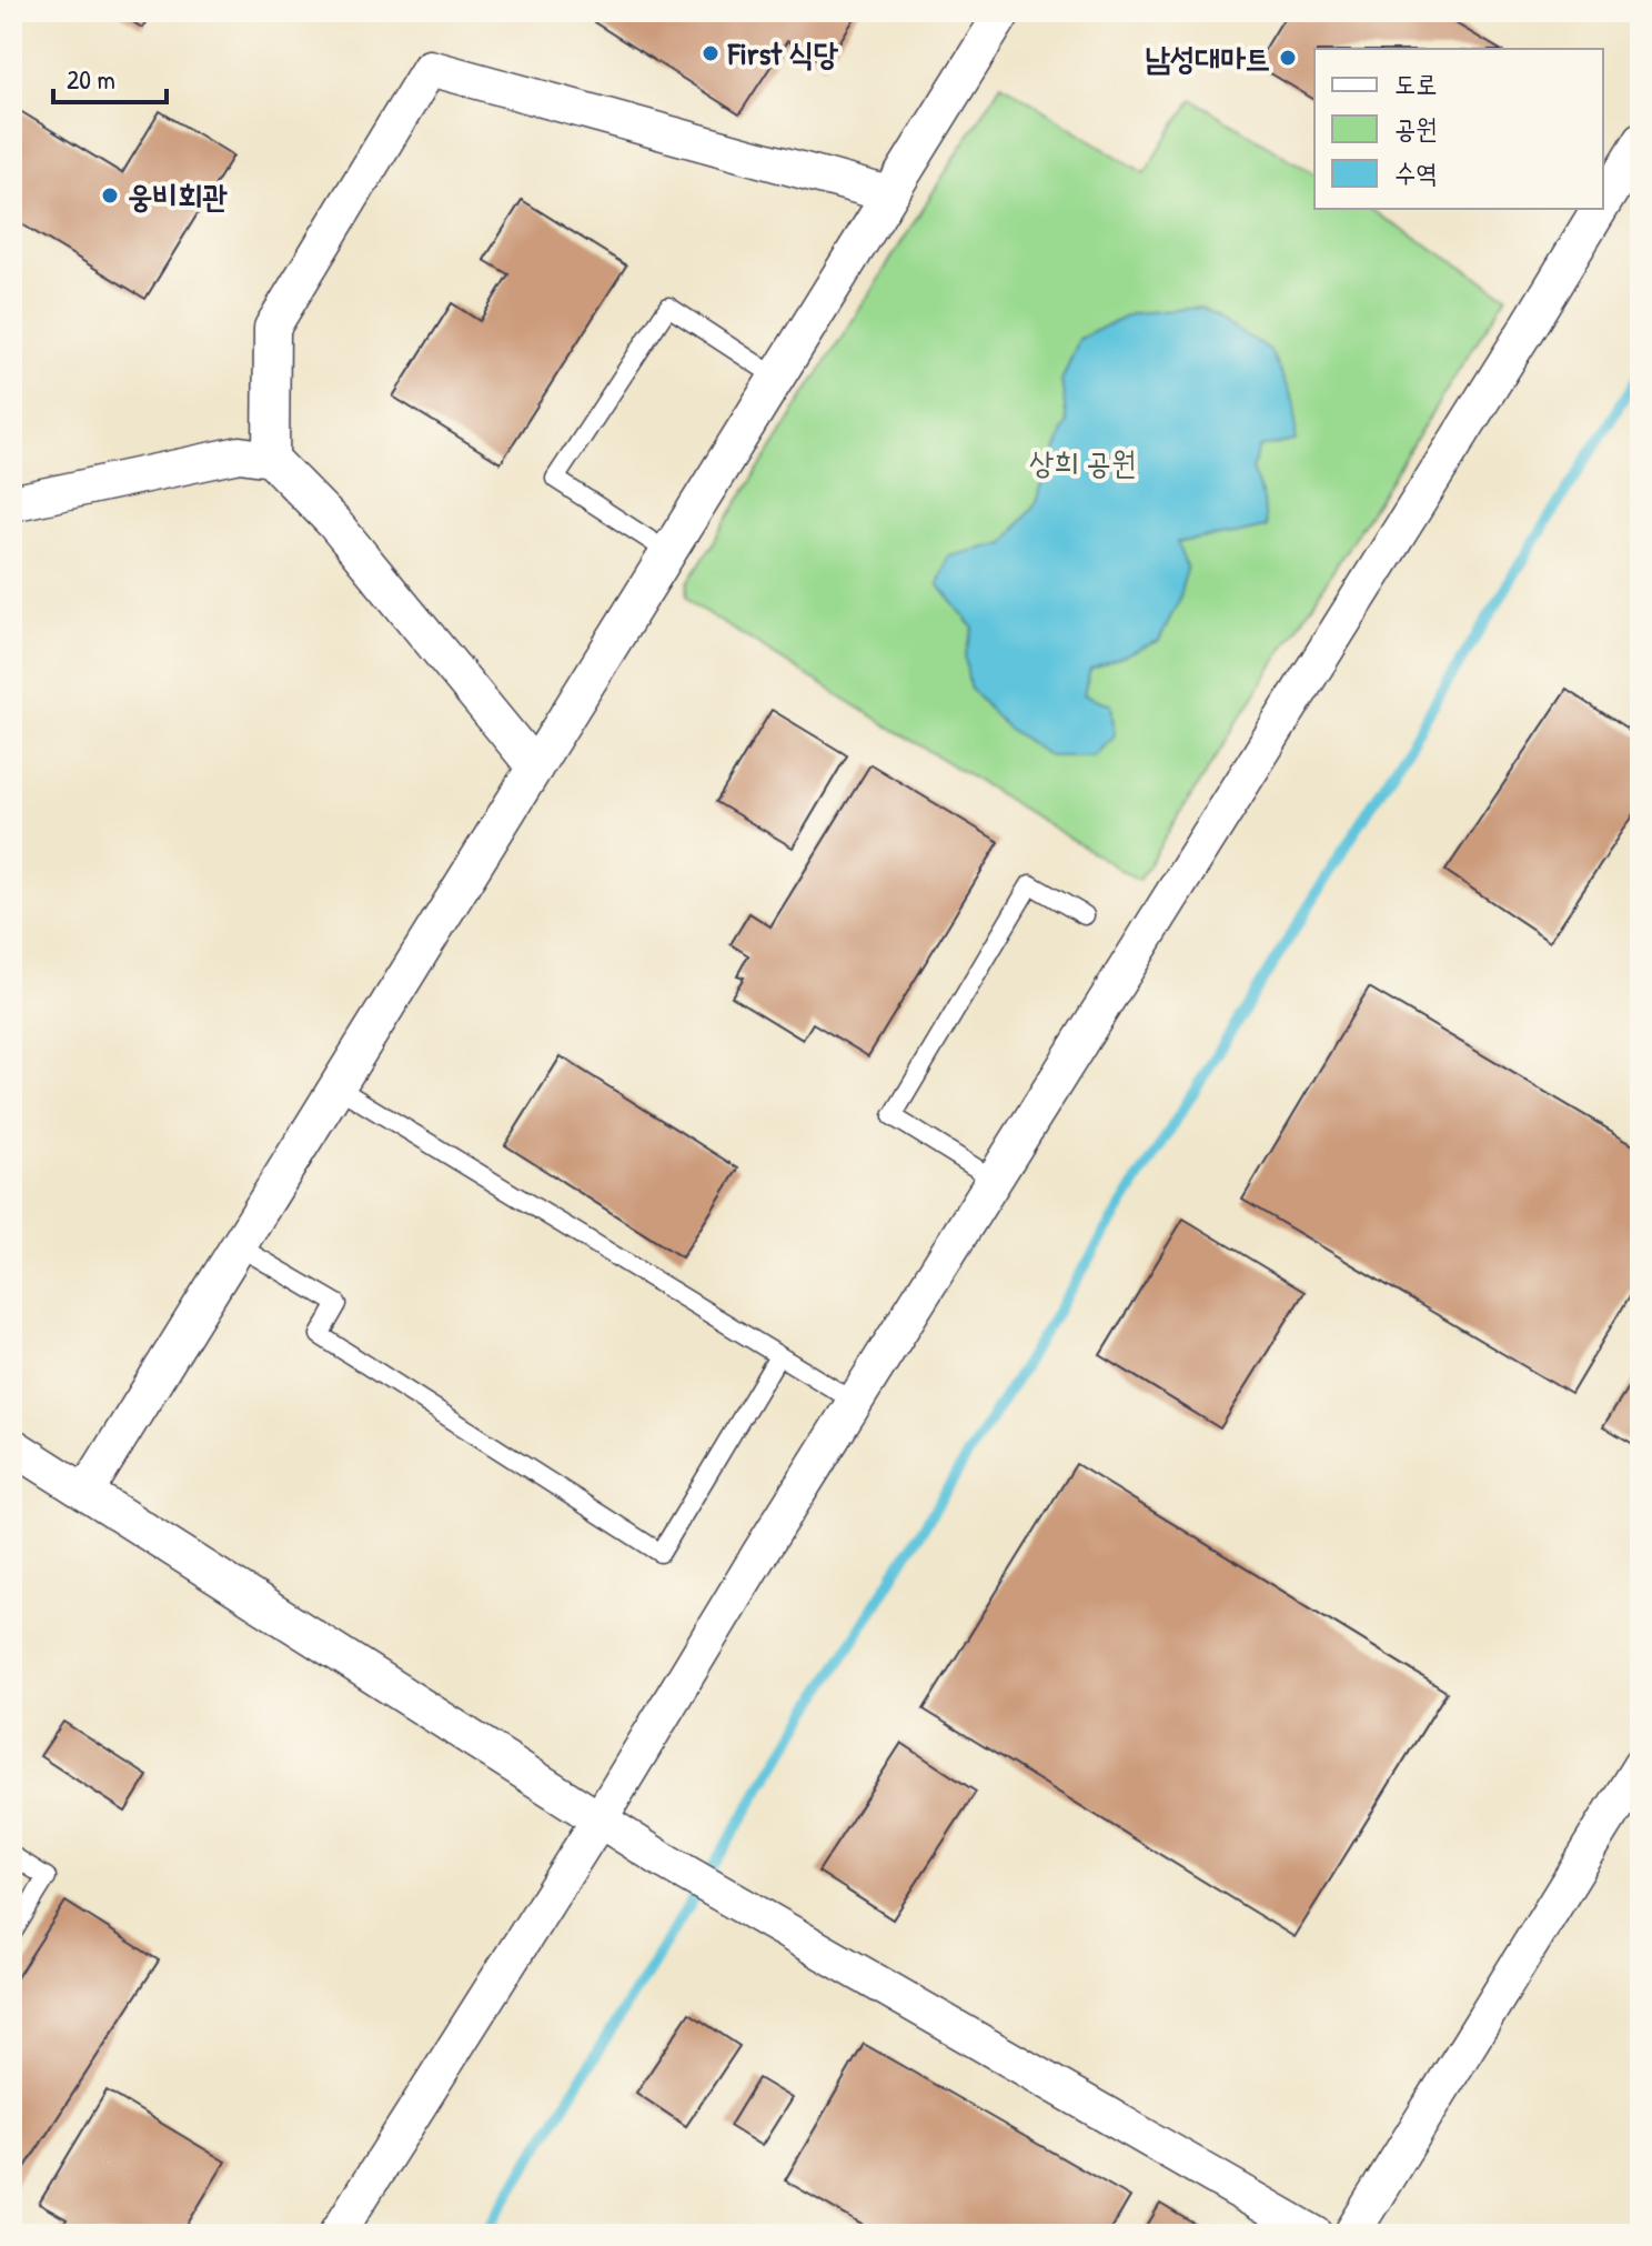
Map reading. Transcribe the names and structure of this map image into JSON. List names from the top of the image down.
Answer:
{
  "parks": ["상희 공원"],
  "places": ["First 식당", "남성대마트", "웅비회관"],
  "legend": ["도로", "공원", "수역"],
  "scale_bar": "20 m"
}
